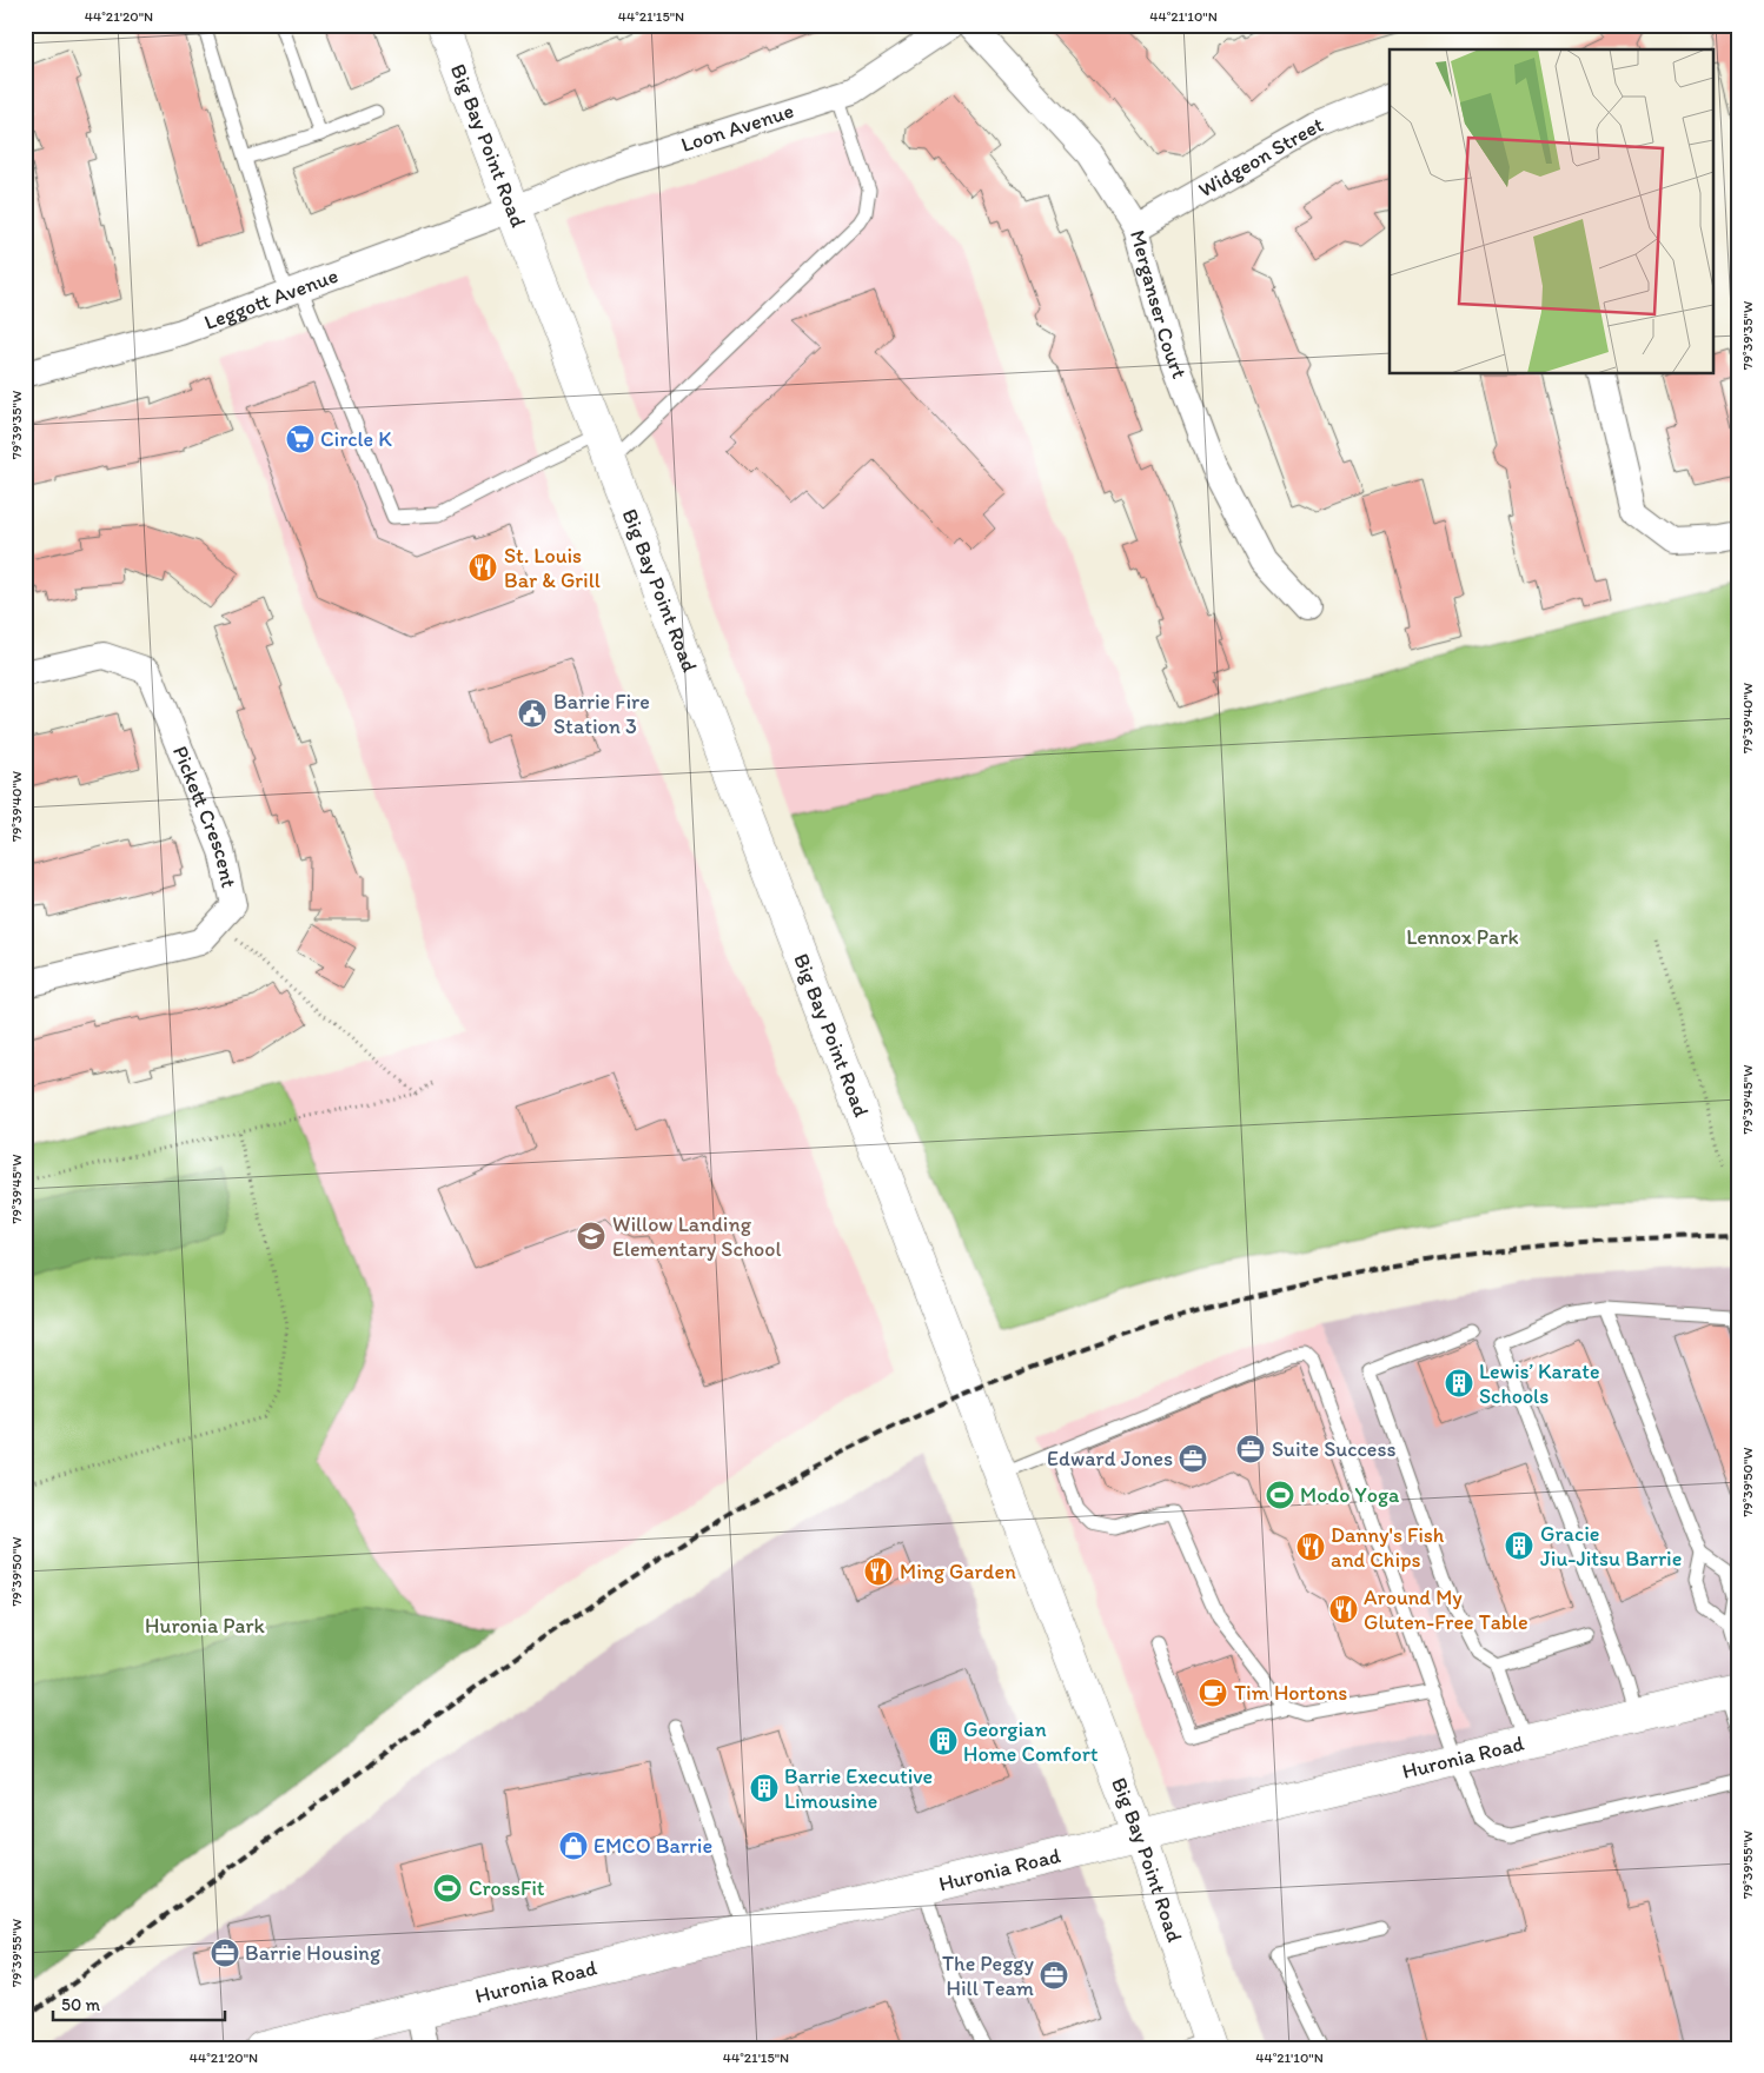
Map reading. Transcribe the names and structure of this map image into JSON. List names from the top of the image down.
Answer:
{
  "streets": {
    "street": [
      "Loon Avenue",
      "Big Bay Point Road",
      "Widgeon Street",
      "Leggott Avenue",
      "Merganser Court",
      "Pickett Crescent",
      "Huronia Road"
    ]
  },
  "crossings": [
    ["Loon Avenue", "Big Bay Point Road"],
    ["Loon Avenue", "Leggott Avenue"],
    ["Big Bay Point Road", "Leggott Avenue"],
    ["Big Bay Point Road", "Huronia Road"],
    ["Widgeon Street", "Merganser Court"]
  ],
  "parks": ["Lennox Park", "Huronia Park"],
  "places": {
    "supermarket": ["Circle K"],
    "restaurant": [
      "St. Louis Bar & Grill",
      "Danny's Fish and Chips",
      "Ming Garden",
      "Around My Gluten-Free Table"
    ],
    "public building": ["Barrie Fire Station 3"],
    "school or university": ["Willow Landing Elementary School"],
    "building": [
      "Lewis’ Karate Schools",
      "Gracie Jiu-Jitsu Barrie",
      "Georgian Home Comfort",
      "Barrie Executive Limousine"
    ],
    "office": [
      "Suite Success",
      "Edward Jones",
      "Barrie Housing",
      "The Peggy Hill Team"
    ],
    "sports": ["Modo Yoga", "CrossFit"],
    "cafe": ["Tim Hortons"],
    "shop": ["EMCO Barrie"]
  },
  "scale_bar": "50 m",
  "coordinates": [
    "44°21'20\"N",
    "44°21'15\"N",
    "44°21'10\"N",
    "79°39'35\"W",
    "79°39'40\"W",
    "79°39'45\"W",
    "79°39'50\"W",
    "79°39'55\"W"
  ]
}
